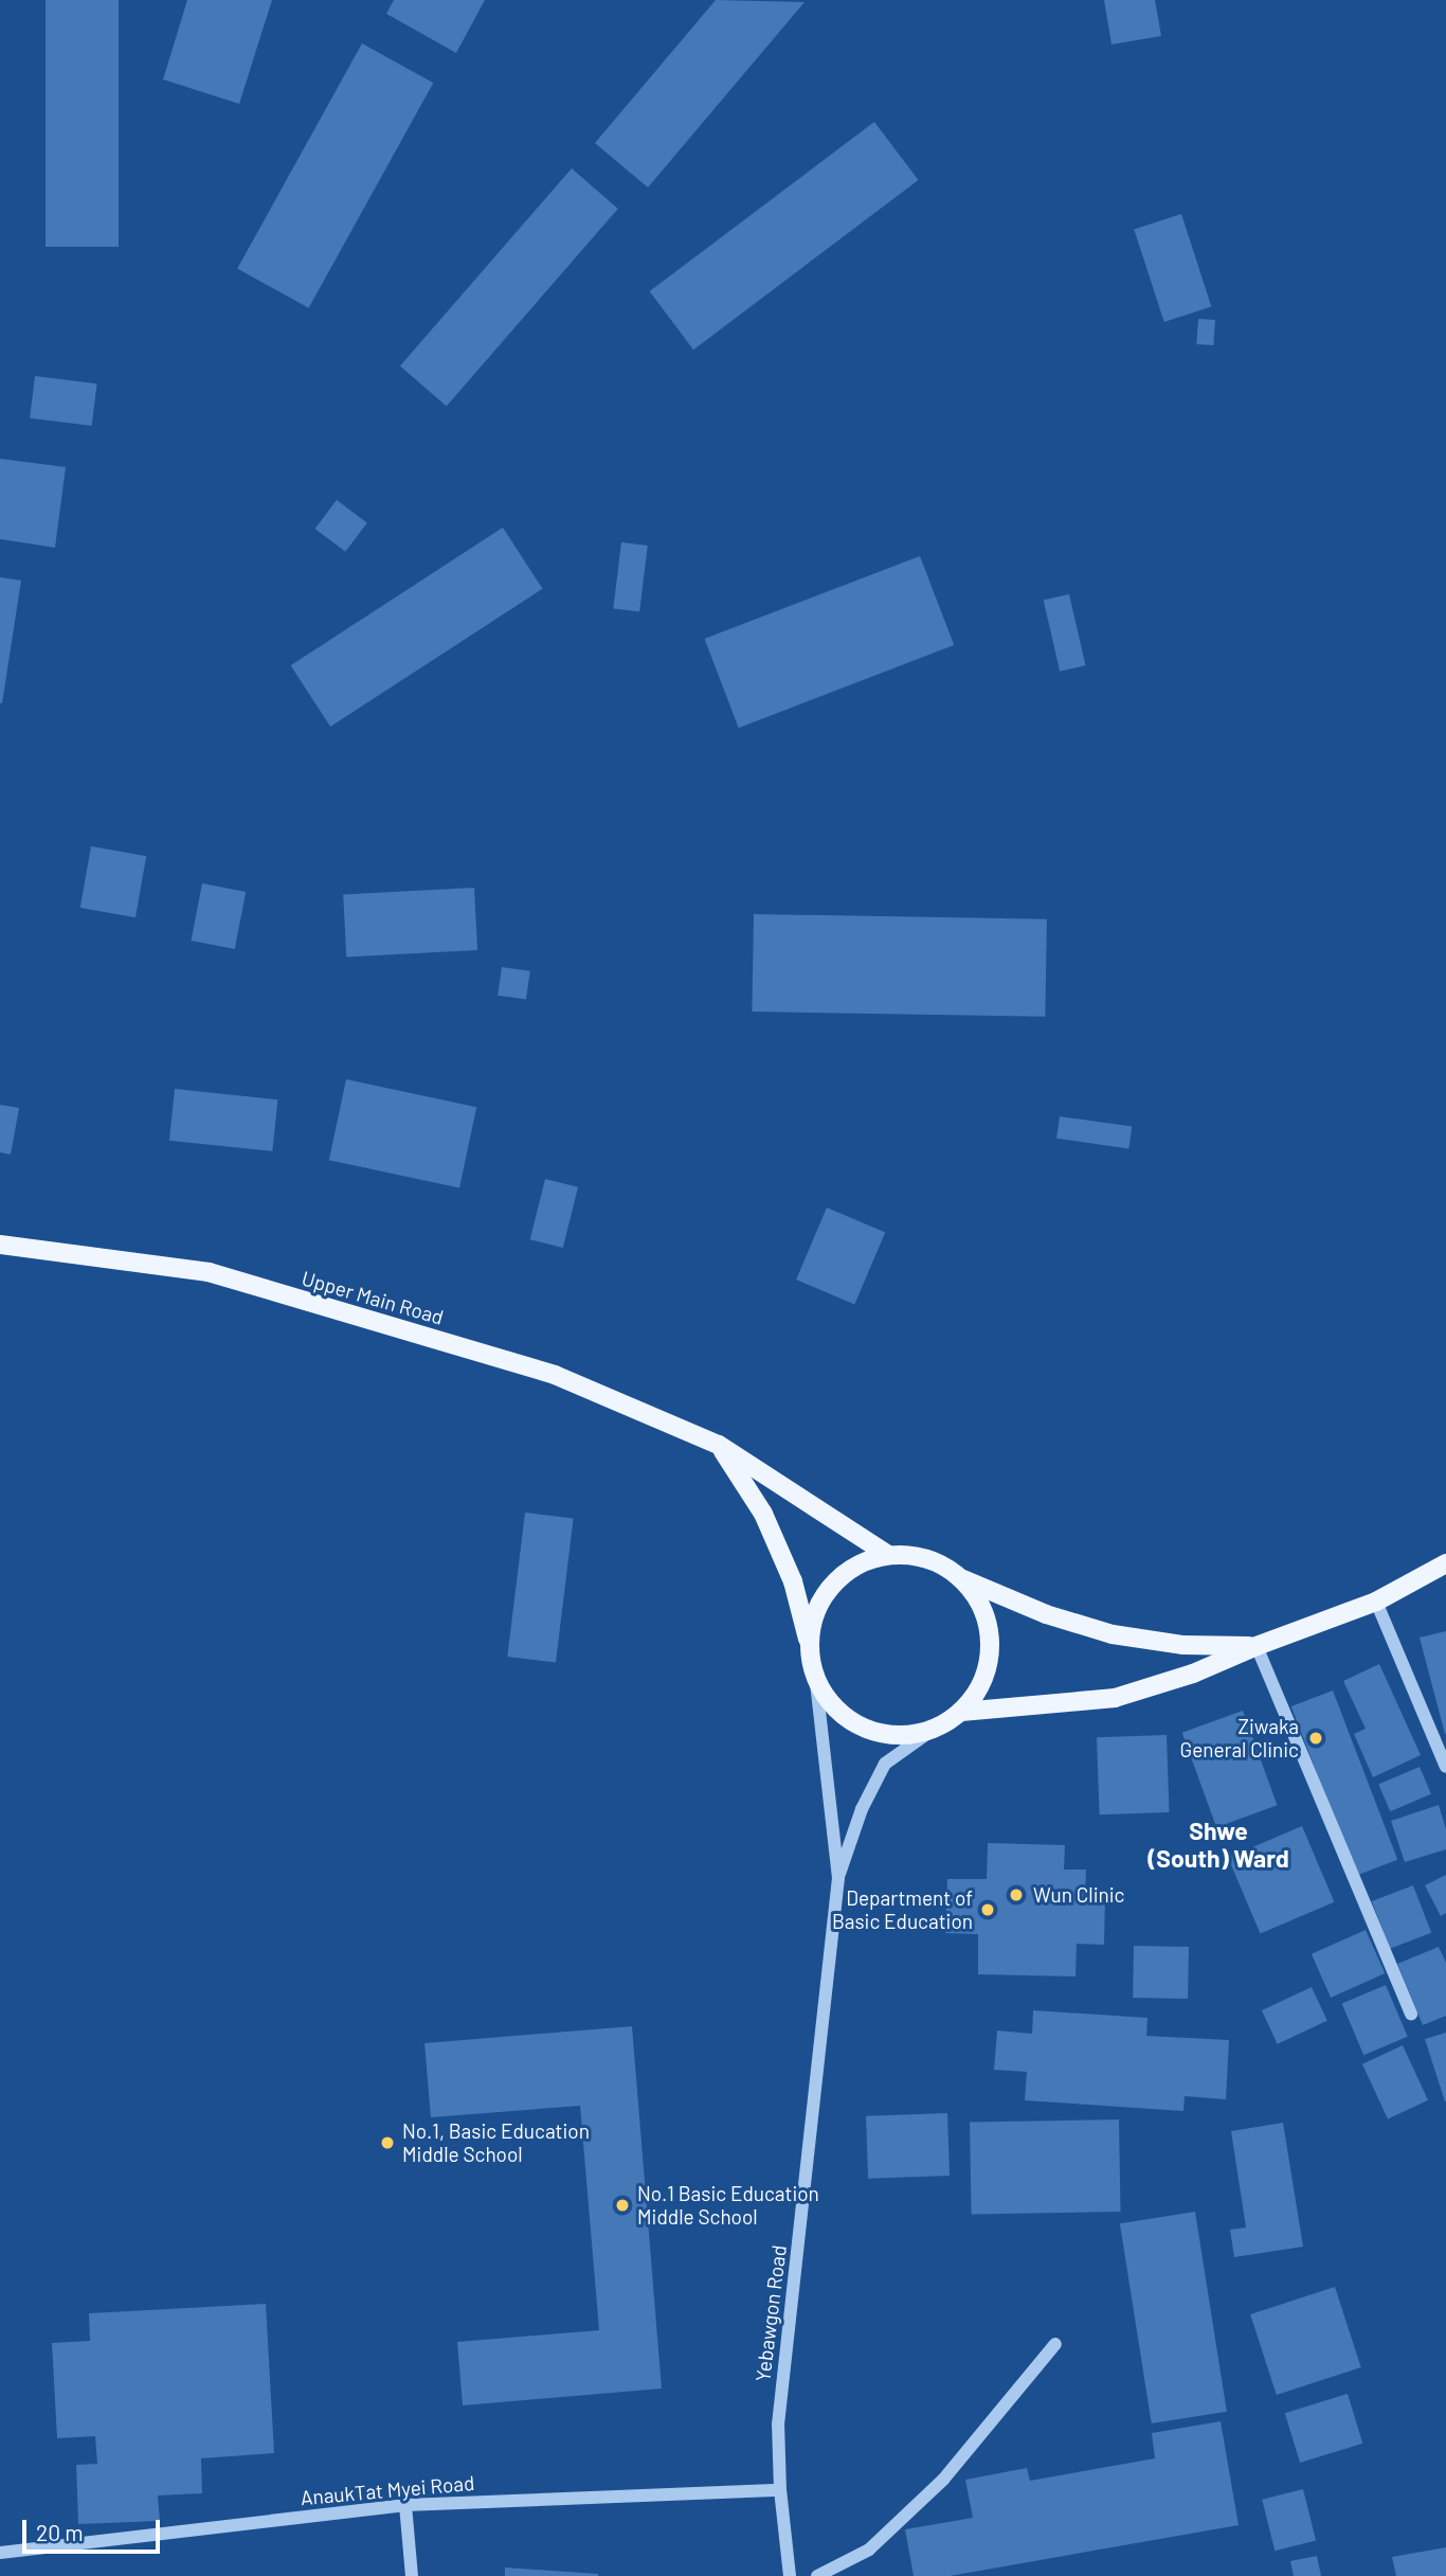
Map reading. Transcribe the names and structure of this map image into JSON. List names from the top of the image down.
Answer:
{
  "streets": {
    "main road": ["Upper Main Road"],
    "street": ["Yebawgon Road", "AnaukTat Myei Road"]
  },
  "crossings": [
    ["Yebawgon Road", "AnaukTat Myei Road"]
  ],
  "districts": ["Shwe (South) Ward"],
  "places": [
    "Ziwaka General Clinic",
    "Wun Clinic",
    "Department of Basic Education",
    "No.1, Basic Education Middle School",
    "No.1 Basic Education Middle School"
  ],
  "scale_bar": "20 m"
}
